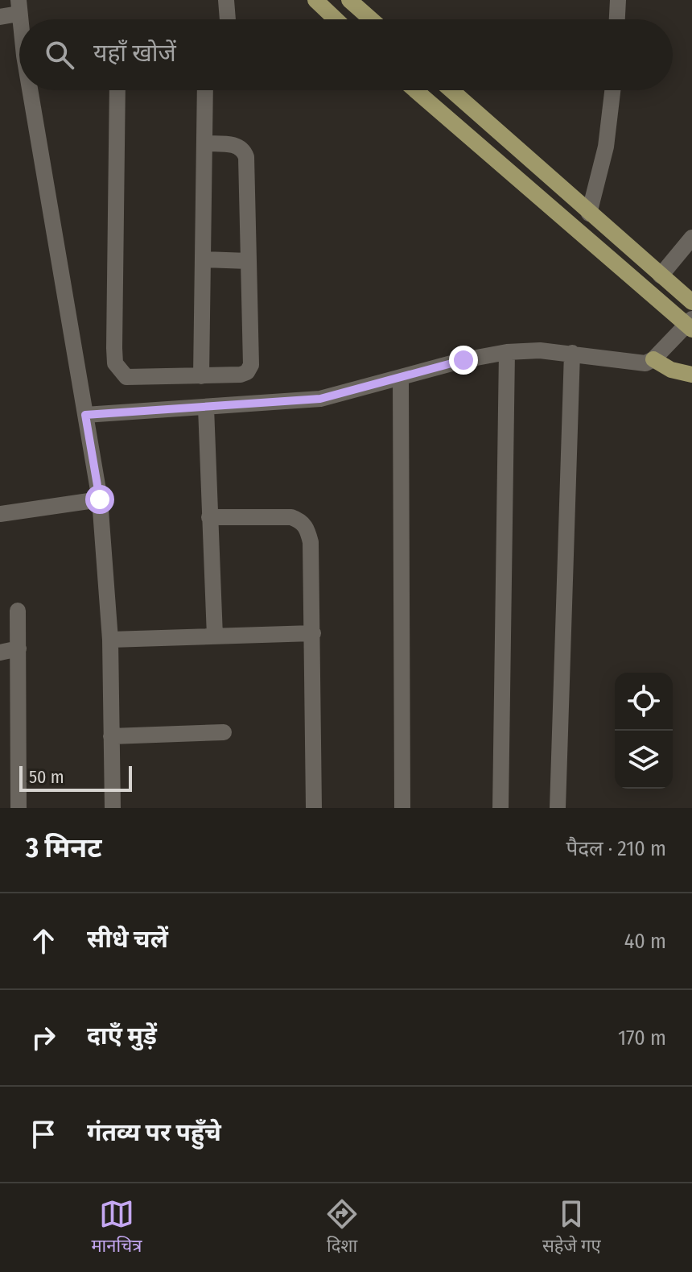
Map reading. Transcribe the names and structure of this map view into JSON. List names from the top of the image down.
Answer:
{
  "scale_bar": "50 m",
  "page": {
    "search": "यहाँ खोजें",
    "scale": "50 m",
    "heading": ["3 मिनट", "पैदल · 210 m"],
    "list": [
      ["सीधे चलें", "40 m"],
      ["दाएँ मुड़ें", "170 m"],
      "गंतव्य पर पहुँचे"
    ],
    "nav": ["मानचित्र", "दिशा", "सहेजे गए"]
  }
}
